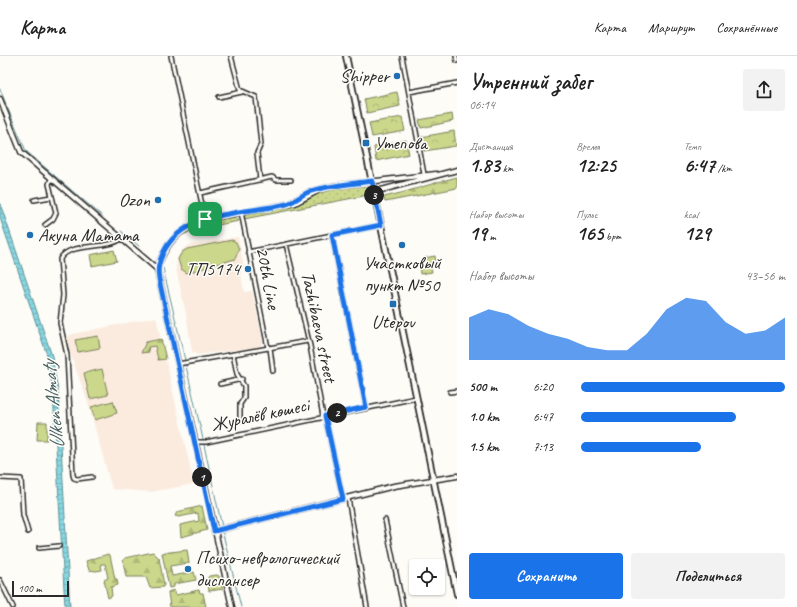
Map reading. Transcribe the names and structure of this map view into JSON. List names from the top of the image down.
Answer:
{
  "streets": {
    "street": ["20th Line", "Tazhibaeva street", "Журалёв көшесі"]
  },
  "crossings": [
    ["Tazhibaeva street", "Журалёв көшесі"]
  ],
  "water": ["Ulken Almaty"],
  "places": {
    "other": [
      "Shipper",
      "Ozon",
      "Акуна Матата",
      "Участковый пункт №50",
      "ТП5174",
      "Психо-неврологический диспансер"
    ],
    "transit": ["Утепова", "Utepov"]
  },
  "scale_bar": "100 m",
  "page": {
    "header": "Карта",
    "nav": ["Карта", "Маршрут", "Сохранённые"],
    "heading": ["Утренний забег", "06:14"],
    "stats": [
      ["Дистанция", "1.83 km"],
      ["Время", "12:25"],
      ["Темп", "6:47 /km"],
      ["Набор высоты", "19 m"],
      ["Пульс", "165 bpm"],
      ["kcal", "129"]
    ],
    "pins": ["3", "2", "1"],
    "chart": ["Набор высоты", "43–56 m"],
    "list": [
      {
        "name": "500 m",
        "note": "6:20"
      },
      {
        "name": "1.0 km",
        "note": "6:47"
      },
      {
        "name": "1.5 km",
        "note": "7:13"
      }
    ],
    "buttons": ["Сохранить", "Поделиться"],
    "scale": "100 m"
  }
}
